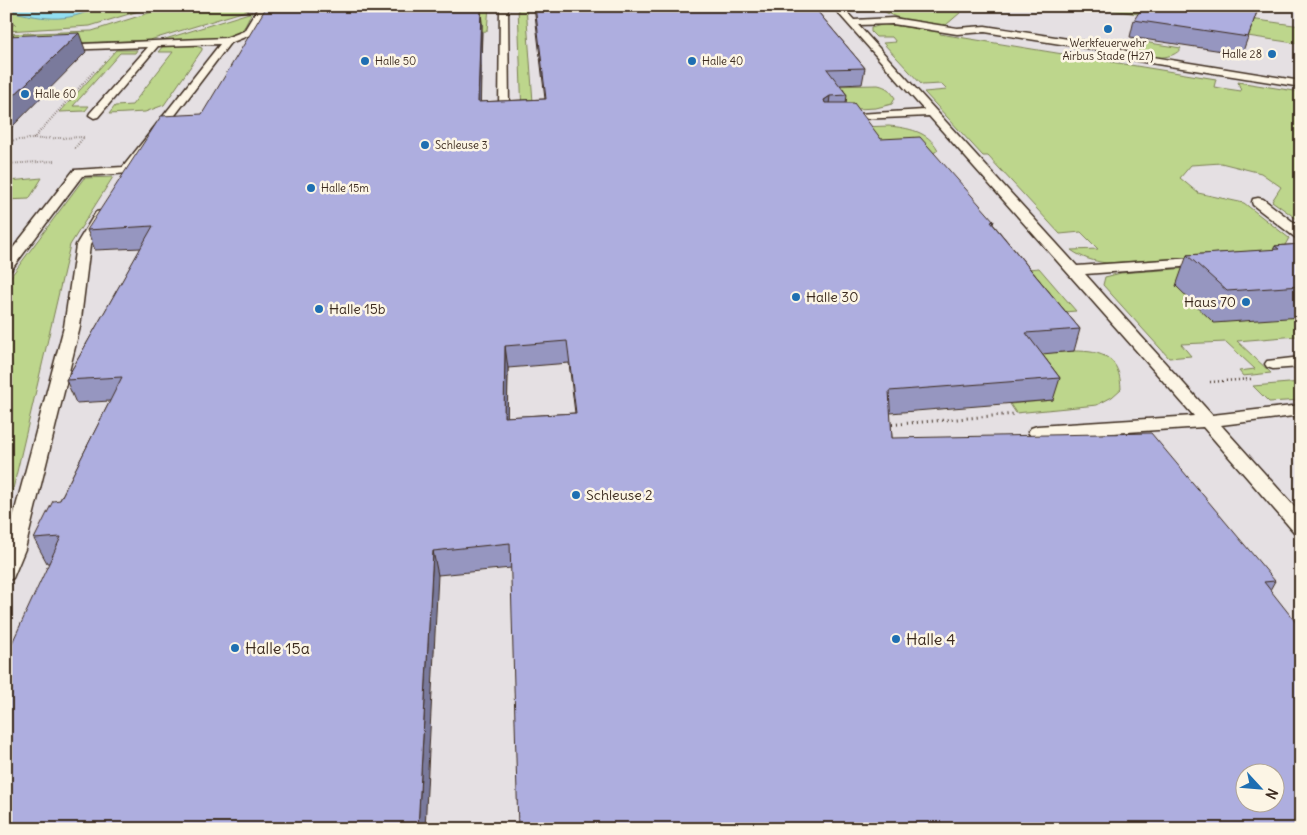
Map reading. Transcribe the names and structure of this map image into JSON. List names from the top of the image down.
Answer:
{
  "places": [
    "Werkfeuerwehr Airbus Stade (H27)",
    "Halle 28",
    "Halle 50",
    "Halle 40",
    "Halle 60",
    "Schleuse 3",
    "Halle 15m",
    "Halle 30",
    "Haus 70",
    "Halle 15b",
    "Schleuse 2",
    "Halle 4",
    "Halle 15a"
  ],
  "north": "bottom right"
}
